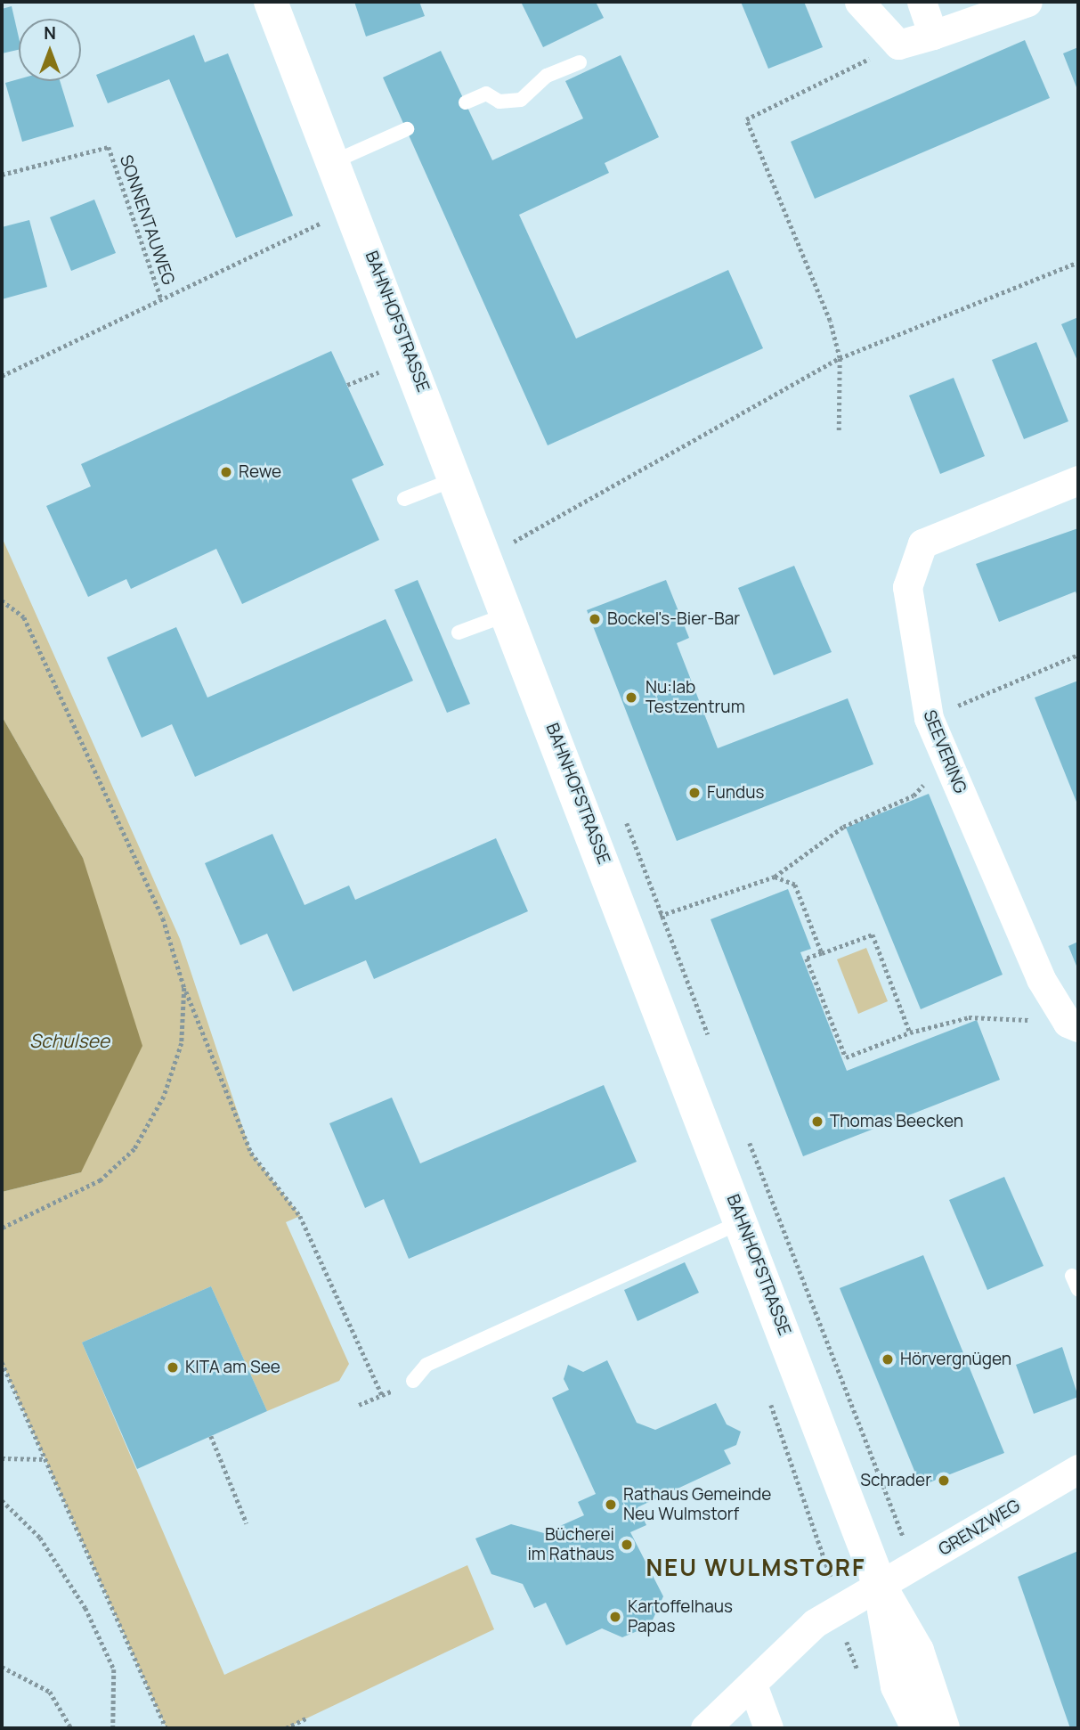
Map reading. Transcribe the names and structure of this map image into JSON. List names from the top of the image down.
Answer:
{
  "streets": {
    "street": ["BAHNHOFSTRASSE", "SEEVERING", "GRENZWEG"],
    "path": ["SONNENTAUWEG"]
  },
  "crossings": [
    ["BAHNHOFSTRASSE", "GRENZWEG"]
  ],
  "districts": ["NEU WULMSTORF"],
  "water": ["Schulsee"],
  "places": [
    "Rewe",
    "Bockel's-Bier-Bar",
    "Nu:lab Testzentrum",
    "Fundus",
    "Thomas Beecken",
    "Hörvergnügen",
    "KITA am See",
    "Schrader",
    "Rathaus Gemeinde Neu Wulmstorf",
    "Bücherei im Rathaus",
    "Kartoffelhaus Papas"
  ],
  "north": "top"
}
